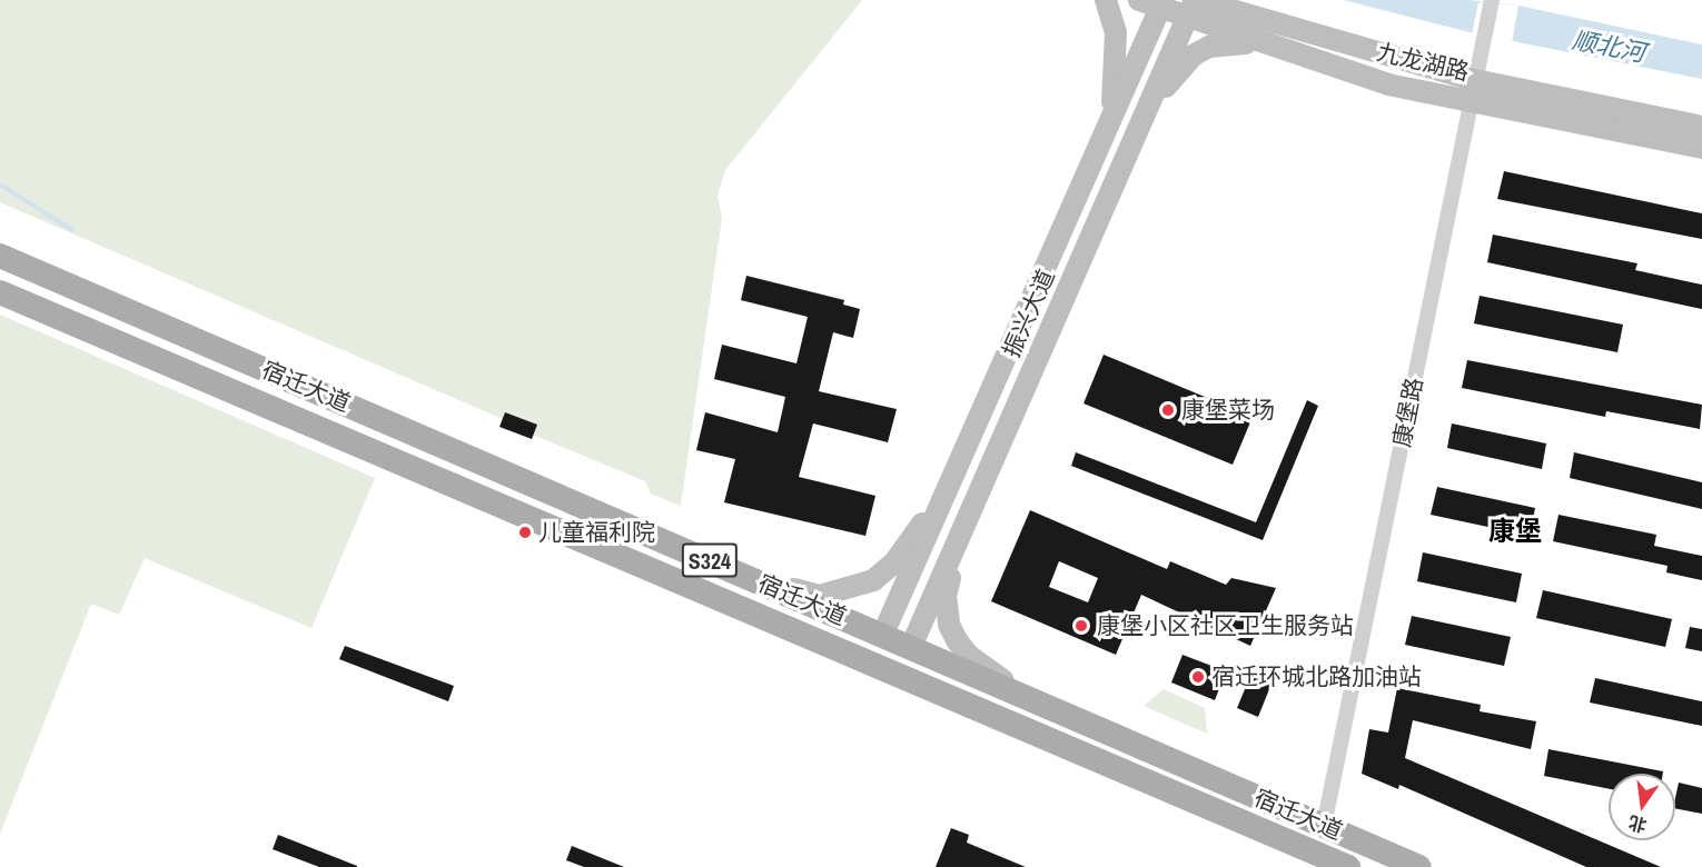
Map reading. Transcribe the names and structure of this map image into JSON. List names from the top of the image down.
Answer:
{
  "streets": {
    "main road": [
      "九龙湖路",
      "振兴大道",
      "宿迁大道",
      "S324"
    ],
    "street": ["康堡路"]
  },
  "crossings": [
    ["九龙湖路", "振兴大道"],
    ["九龙湖路", "康堡路"],
    ["振兴大道", "宿迁大道"],
    ["宿迁大道", "康堡路"]
  ],
  "districts": ["康堡"],
  "water": ["顺北河"],
  "places": [
    "康堡菜场",
    "儿童福利院",
    "康堡小区社区卫生服务站",
    "宿迁环城北路加油站"
  ],
  "north": "bottom"
}
